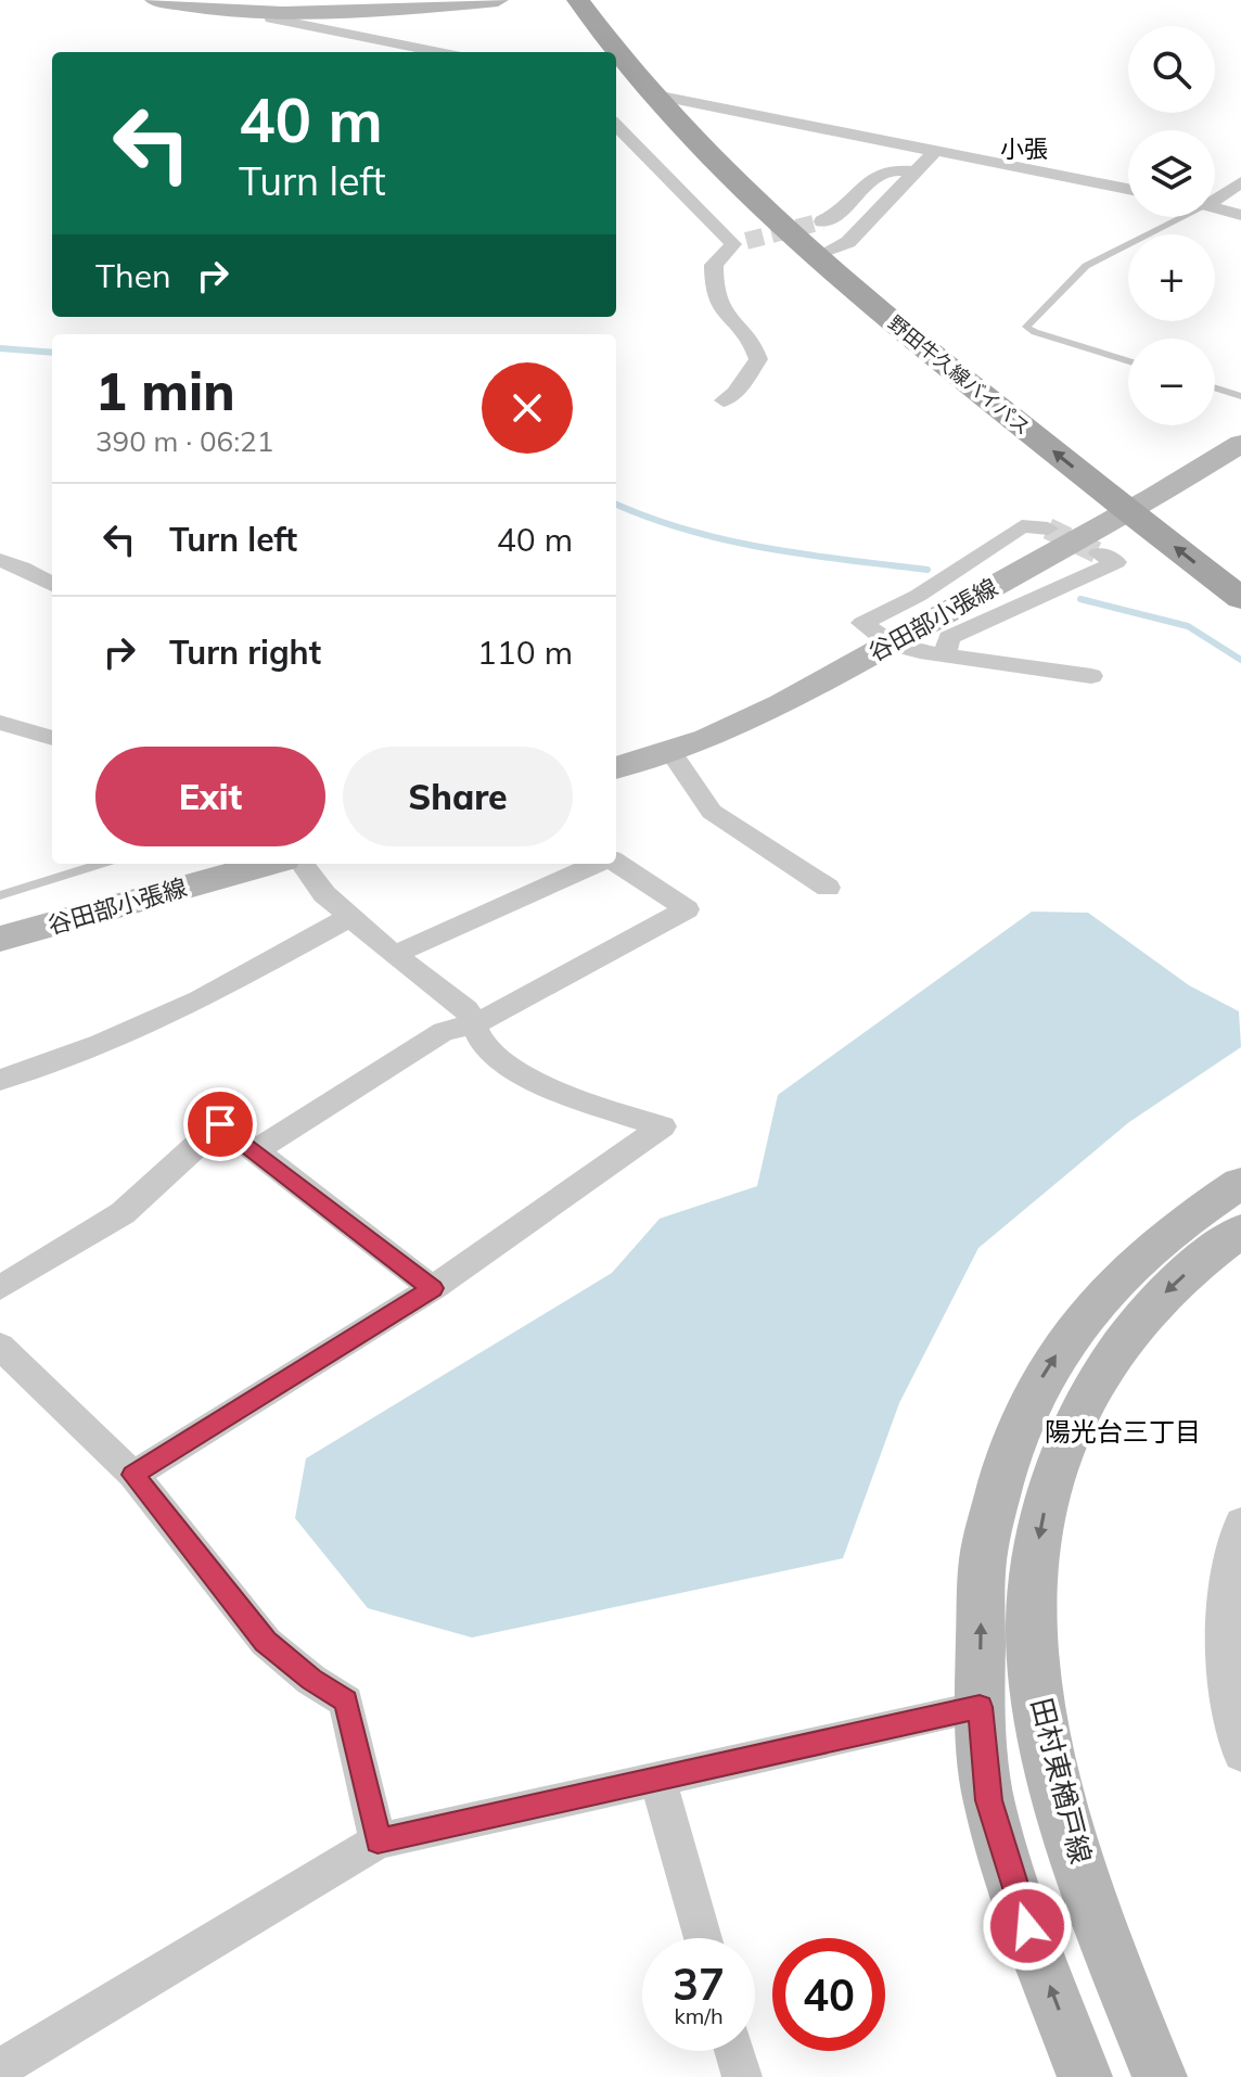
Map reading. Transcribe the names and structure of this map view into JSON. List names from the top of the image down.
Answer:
{
  "streets": {
    "main road": ["野田牛久線バイパス"],
    "street": ["谷田部小張線", "田村東楢戸線"]
  },
  "crossings": [
    ["野田牛久線バイパス", "谷田部小張線"]
  ],
  "districts": ["小張", "陽光台三丁目"],
  "page": {
    "map_buttons": ["+", "−"],
    "turn": ["40 m", "Turn left"],
    "then": "Then",
    "heading": ["1 min", "390 m · 06:21"],
    "list": [
      {
        "name": "Turn left",
        "value": "40 m"
      },
      {
        "name": "Turn right",
        "value": "110 m"
      }
    ],
    "buttons": ["Exit", "Share"],
    "speed": "37 km/h",
    "limit": "40"
  }
}
